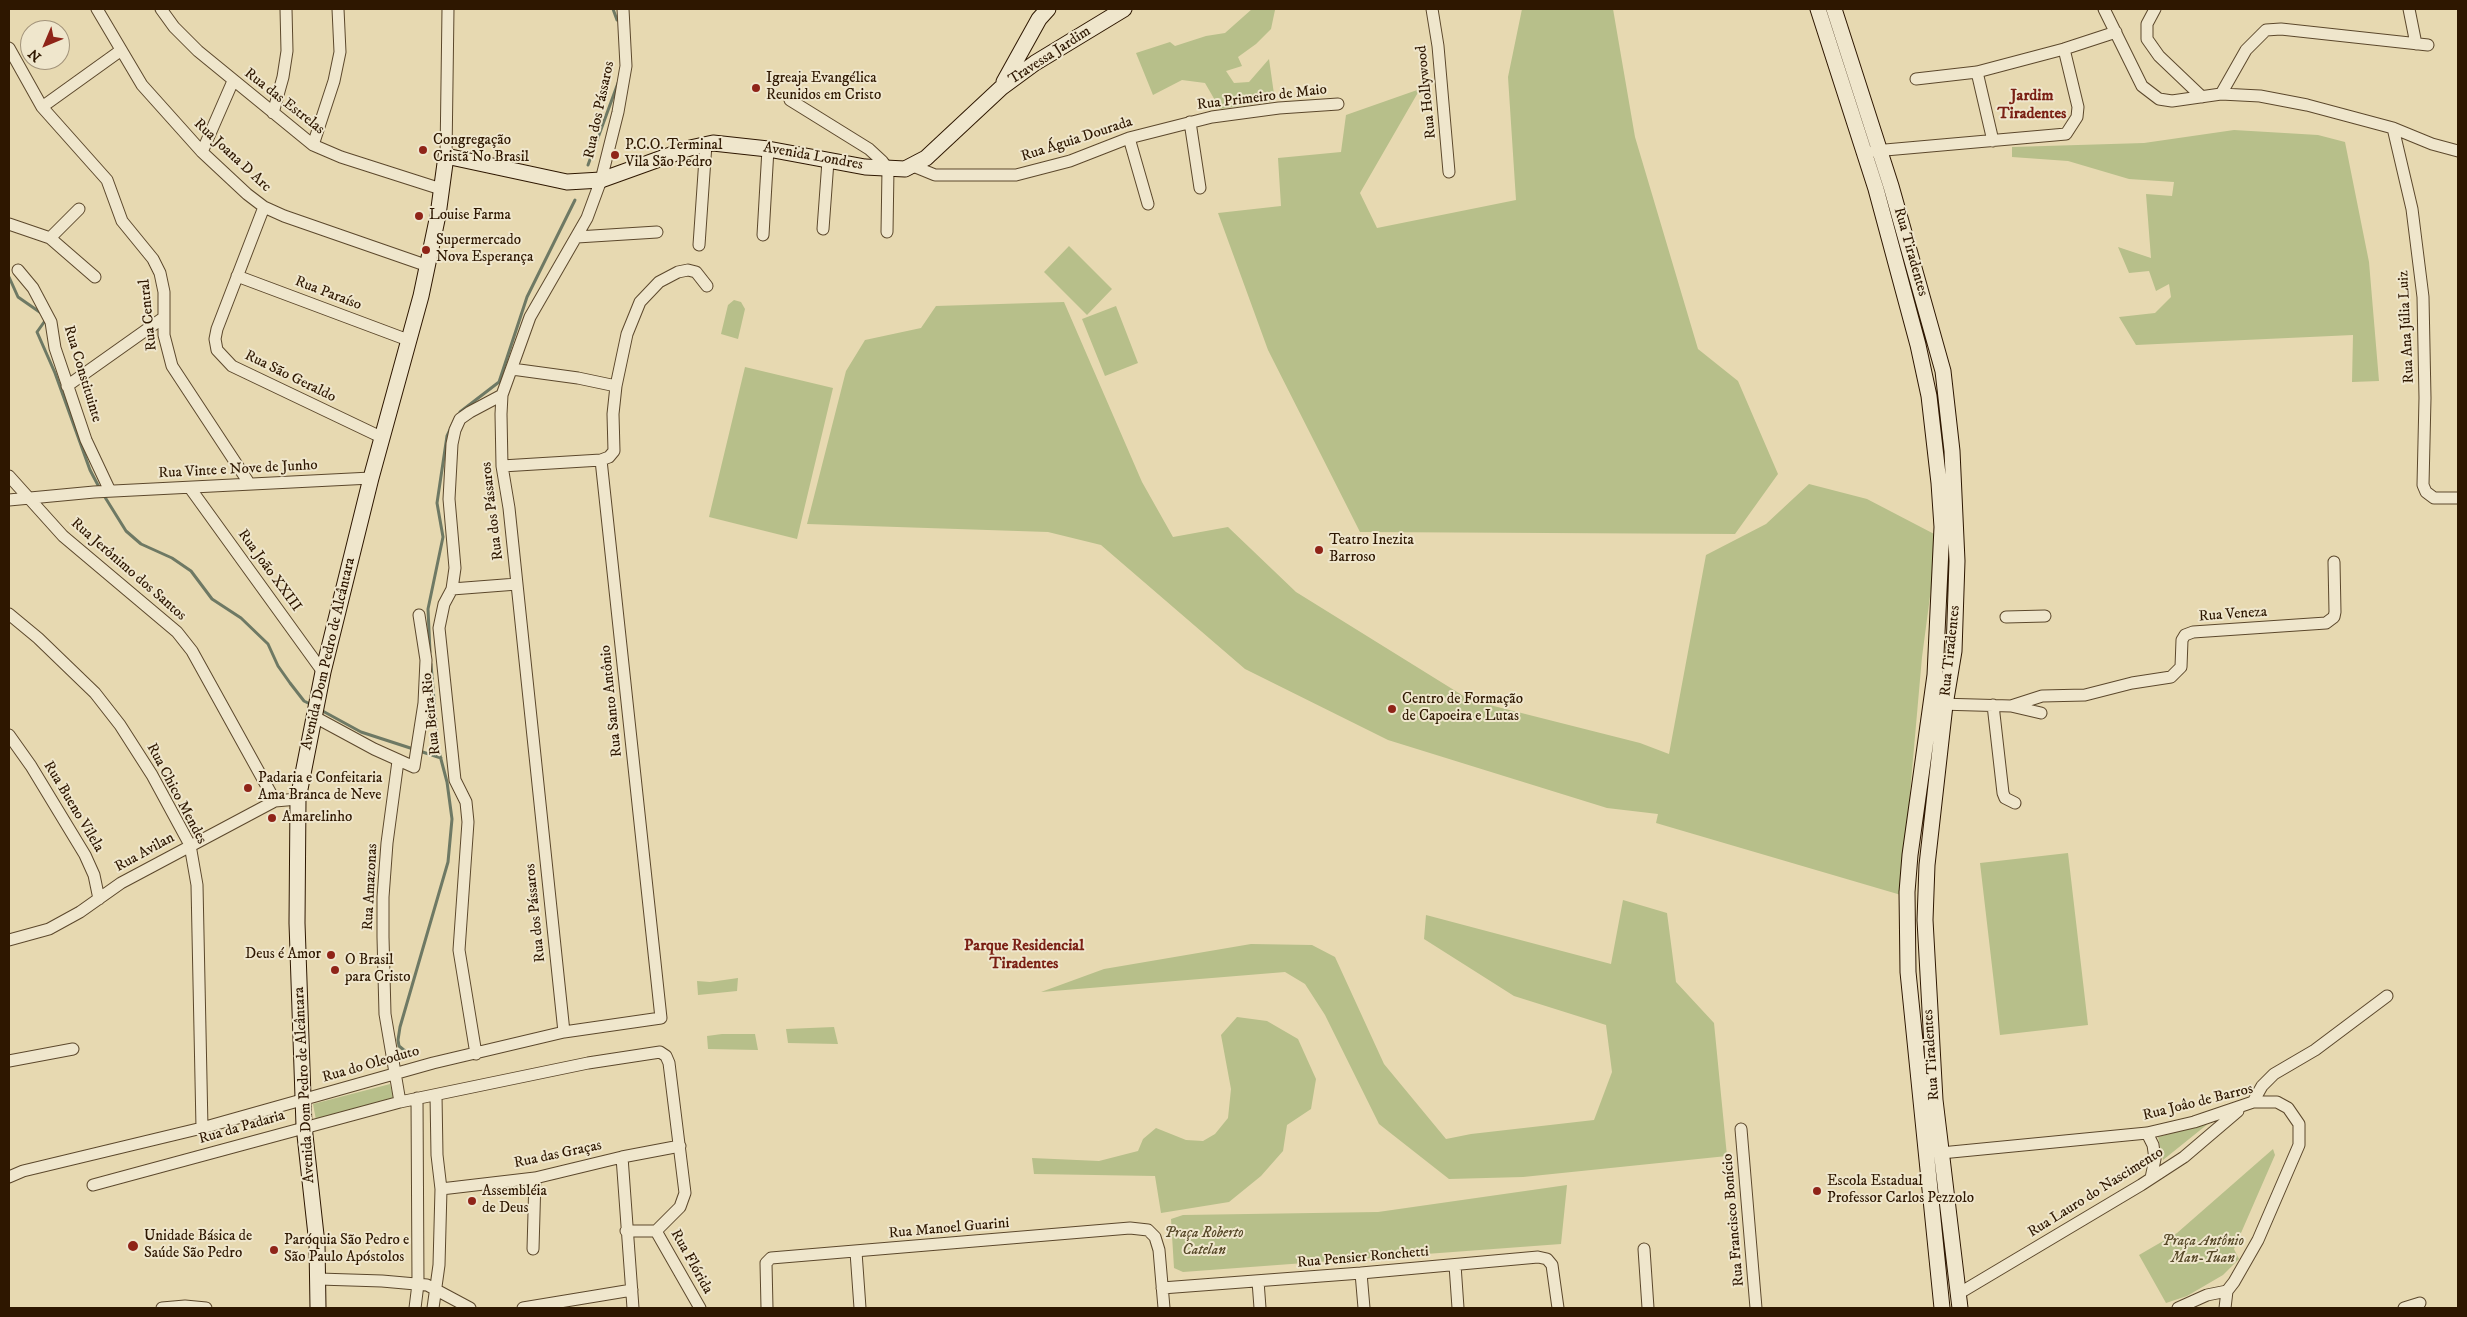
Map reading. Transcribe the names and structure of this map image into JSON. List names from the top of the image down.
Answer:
{
  "streets": {
    "street": [
      "Travessa Jardim",
      "Rua Hollywood",
      "Rua Primeiro de Maio",
      "Rua das Estrelas",
      "Rua dos Pássaros",
      "Rua Águia Dourada",
      "Rua Joana D Arc",
      "Avenida Londres",
      "Rua Tiradentes",
      "Rua Paraíso",
      "Rua Central",
      "Rua Ana Júlia Luiz",
      "Rua Constituinte",
      "Rua São Geraldo",
      "Rua Vinte e Nove de Junho",
      "Rua Jerônimo dos Santos",
      "Rua João XXIII",
      "Rua Veneza",
      "Avenida Dom Pedro de Alcântara",
      "Rua Santo Antônio",
      "Rua Beira Rio",
      "Rua Chico Mendes",
      "Rua Bueno Vilela",
      "Rua Avilan",
      "Rua Amazonas",
      "Rua do Oleoduto",
      "Rua Joâo de Barros",
      "Rua da Padaria",
      "Rua das Graças",
      "Rua Lauro do Nascimento",
      "Rua Francisco Bonício",
      "Rua Manoel Guarini",
      "Rua Pensier Ronchetti",
      "Rua Flórida"
    ]
  },
  "crossings": [
    ["Travessa Jardim", "Avenida Londres"],
    ["Rua Primeiro de Maio", "Rua Águia Dourada"],
    ["Rua das Estrelas", "Avenida Dom Pedro de Alcântara"],
    ["Rua dos Pássaros", "Avenida Londres"],
    ["Rua dos Pássaros", "Rua Beira Rio"],
    ["Rua dos Pássaros", "Rua do Oleoduto"],
    ["Rua Águia Dourada", "Avenida Londres"],
    ["Rua Joana D Arc", "Rua São Geraldo"],
    ["Rua Joana D Arc", "Avenida Dom Pedro de Alcântara"],
    ["Avenida Londres", "Avenida Dom Pedro de Alcântara"],
    ["Rua Tiradentes", "Rua Joâo de Barros"],
    ["Rua Tiradentes", "Rua Lauro do Nascimento"],
    ["Rua Paraíso", "Rua São Geraldo"],
    ["Rua Paraíso", "Avenida Dom Pedro de Alcântara"],
    ["Rua Central", "Rua Vinte e Nove de Junho"],
    ["Rua Constituinte", "Rua Vinte e Nove de Junho"],
    ["Rua São Geraldo", "Avenida Dom Pedro de Alcântara"],
    ["Rua Vinte e Nove de Junho", "Rua Jerônimo dos Santos"],
    ["Rua Vinte e Nove de Junho", "Rua João XXIII"],
    ["Rua Vinte e Nove de Junho", "Avenida Dom Pedro de Alcântara"],
    ["Rua Jerônimo dos Santos", "Rua Avilan"],
    ["Rua João XXIII", "Avenida Dom Pedro de Alcântara"],
    ["Avenida Dom Pedro de Alcântara", "Rua Avilan"],
    ["Avenida Dom Pedro de Alcântara", "Rua do Oleoduto"],
    ["Avenida Dom Pedro de Alcântara", "Rua da Padaria"],
    ["Rua Santo Antônio", "Rua do Oleoduto"],
    ["Rua Beira Rio", "Rua do Oleoduto"],
    ["Rua Chico Mendes", "Rua Avilan"],
    ["Rua Chico Mendes", "Rua do Oleoduto"],
    ["Rua Bueno Vilela", "Rua Avilan"],
    ["Rua Amazonas", "Rua do Oleoduto"],
    ["Rua Amazonas", "Rua da Padaria"],
    ["Rua Joâo de Barros", "Rua Lauro do Nascimento"],
    ["Rua Manoel Guarini", "Rua Pensier Ronchetti"]
  ],
  "districts": ["Jardim Tiradentes", "Parque Residencial Tiradentes"],
  "parks": ["Praça Roberto Catelan", "Praça Antônio Man-Tuan"],
  "places": [
    "Igreaja Evangélica Reunidos em Cristo",
    "Congregação Cristã No Brasil",
    "P.C.O. Terminal Vila São Pedro",
    "Louise Farma",
    "Supermercado Nova Esperança",
    "Teatro Inezita Barroso",
    "Centro de Formação de Capoeira e Lutas",
    "Padaria e Confeitaria Ama Branca de Neve",
    "Amarelinho",
    "Deus é Amor",
    "O Brasil para Cristo",
    "Escola Estadual Professor Carlos Pezzolo",
    "Assembléia de Deus",
    "Unidade Básica de Saúde São Pedro",
    "Paróquia São Pedro e São Paulo Apóstolos"
  ],
  "north": "bottom left"
}
